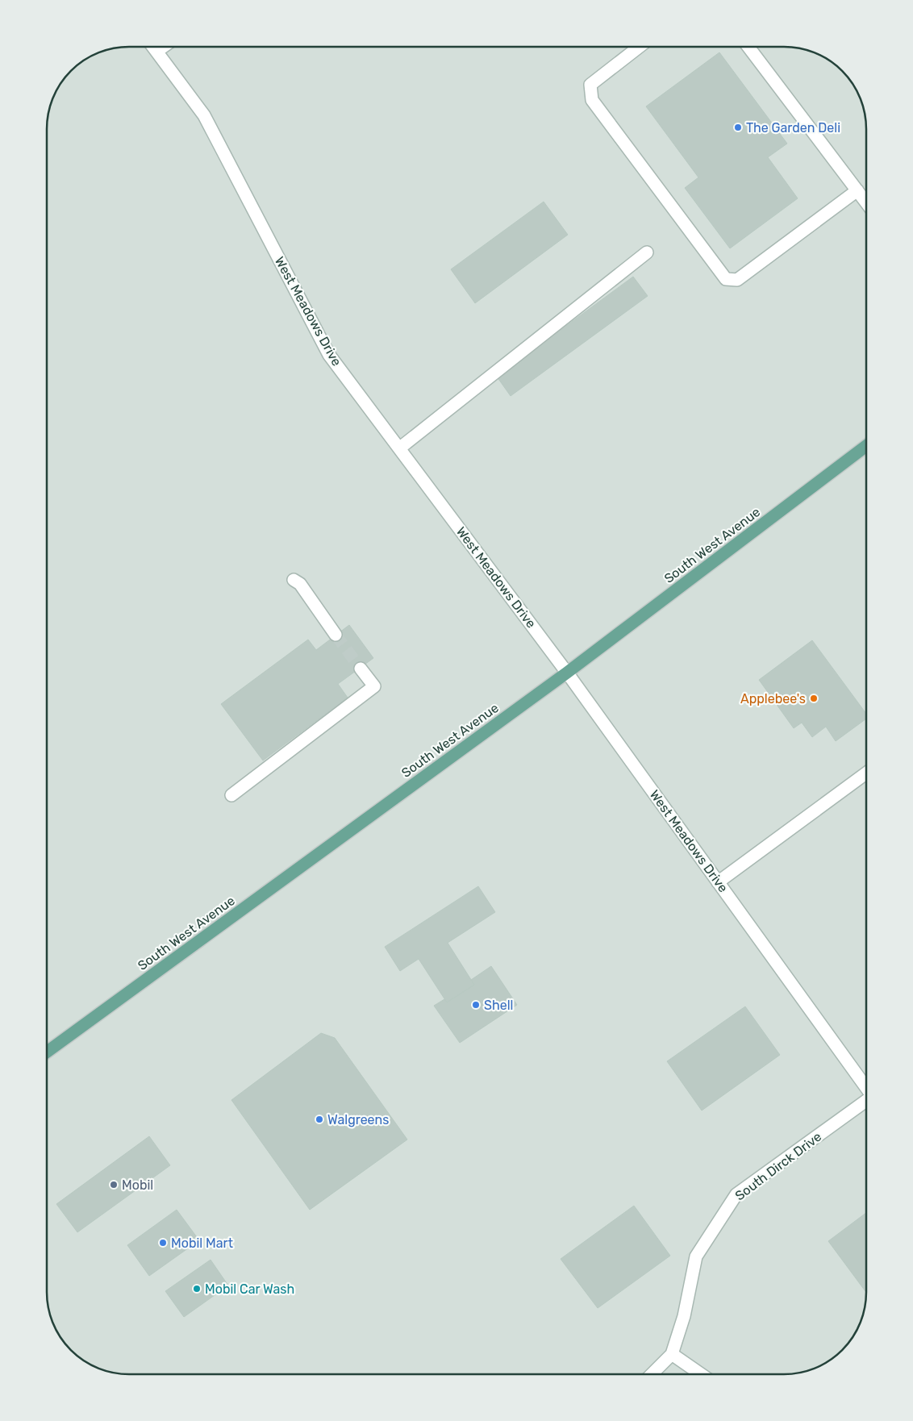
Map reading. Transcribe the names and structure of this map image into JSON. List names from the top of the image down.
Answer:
{
  "streets": {
    "main road": ["South West Avenue"],
    "street": ["West Meadows Drive", "South Dirck Drive"]
  },
  "crossings": [
    ["West Meadows Drive", "South West Avenue"]
  ],
  "places": [
    "The Garden Deli",
    "Applebee's",
    "Shell",
    "Walgreens",
    "Mobil",
    "Mobil Mart",
    "Mobil Car Wash"
  ]
}
